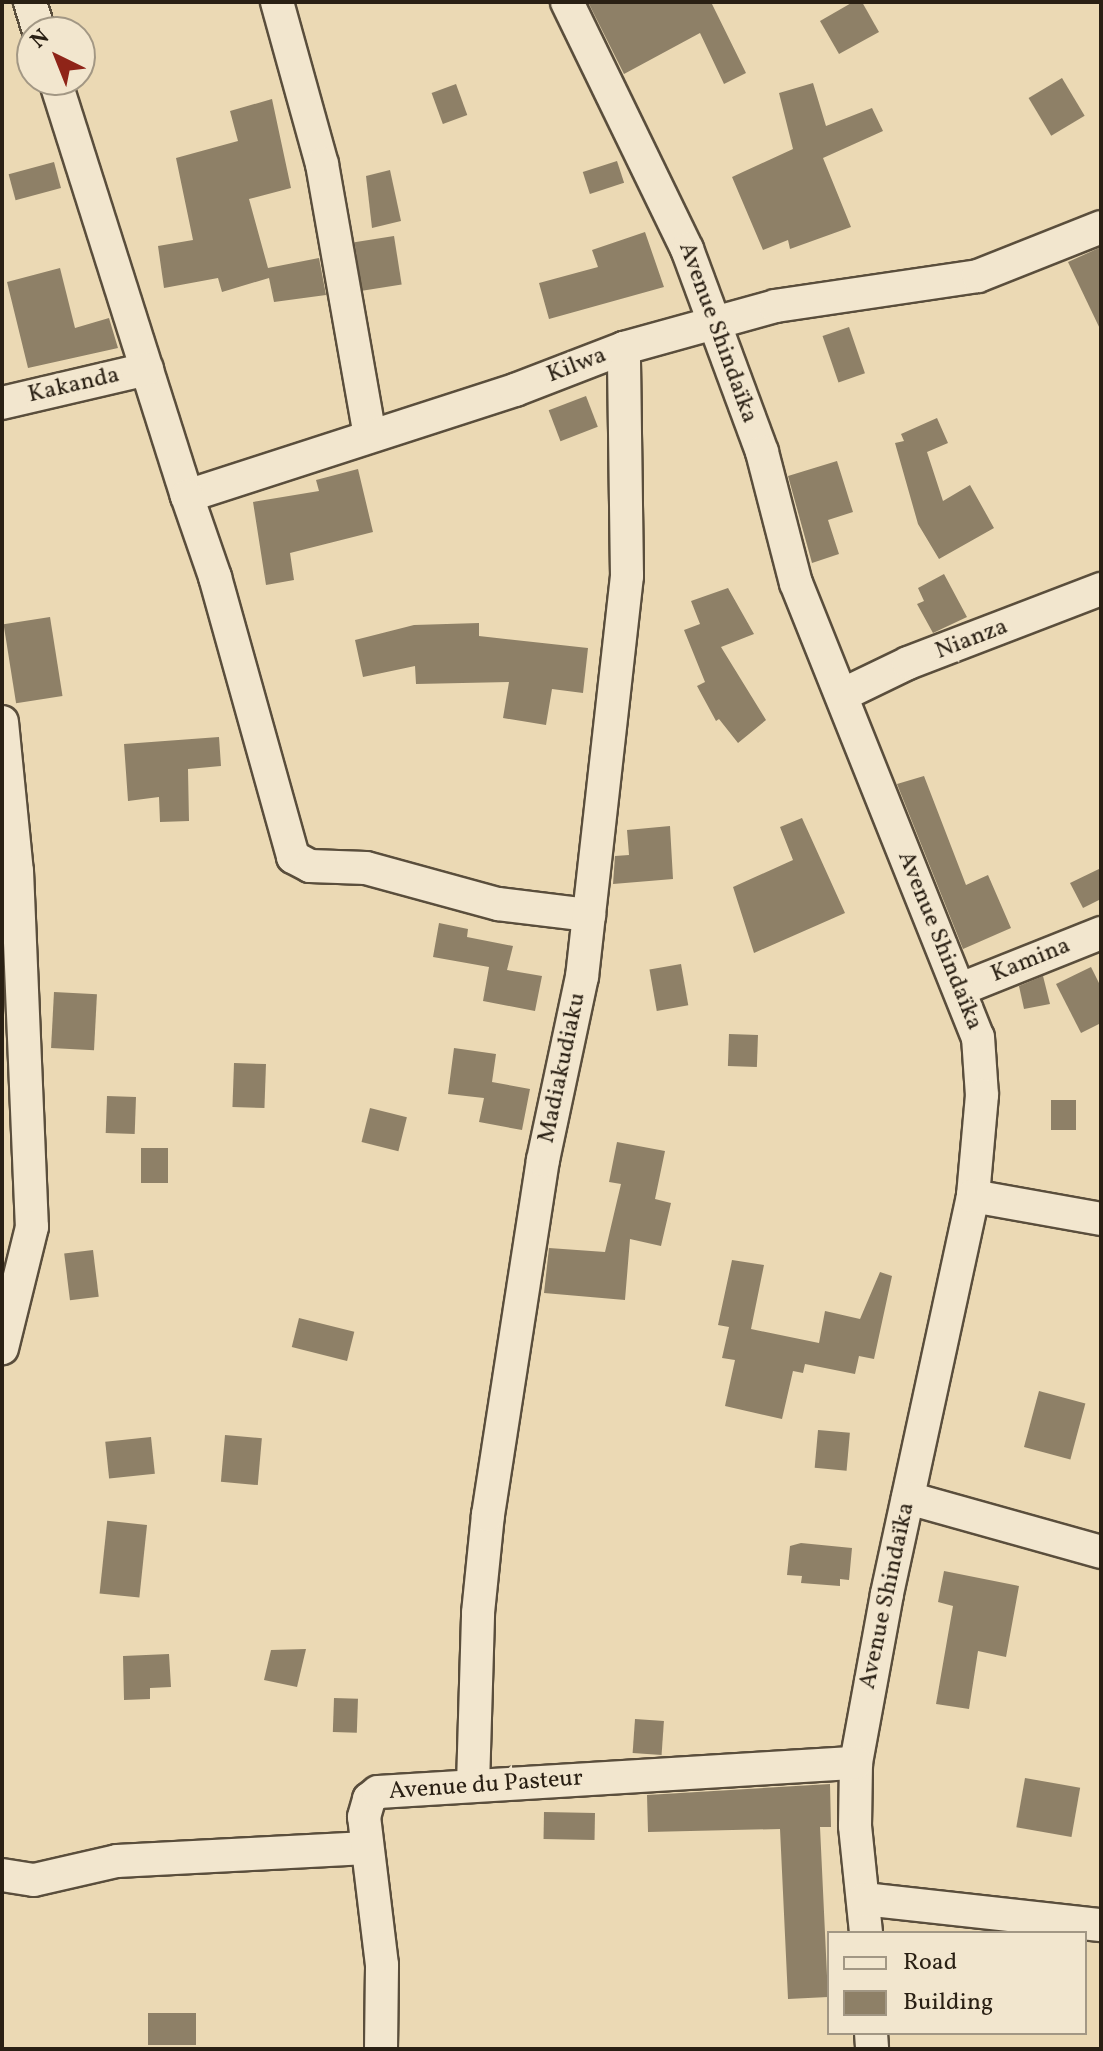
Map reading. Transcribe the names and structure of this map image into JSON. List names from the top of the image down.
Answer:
{
  "streets": {
    "street": [
      "Avenue Shindaïka",
      "Kilwa",
      "Kakanda",
      "Nianza",
      "Kamina",
      "Madiakudiaku",
      "Avenue du Pasteur"
    ]
  },
  "crossings": [
    ["Avenue Shindaïka", "Kilwa"],
    ["Avenue Shindaïka", "Nianza"],
    ["Avenue Shindaïka", "Kamina"],
    ["Avenue Shindaïka", "Avenue du Pasteur"],
    ["Kilwa", "Madiakudiaku"],
    ["Madiakudiaku", "Avenue du Pasteur"]
  ],
  "legend": ["Road", "Building"],
  "north": "top left"
}
